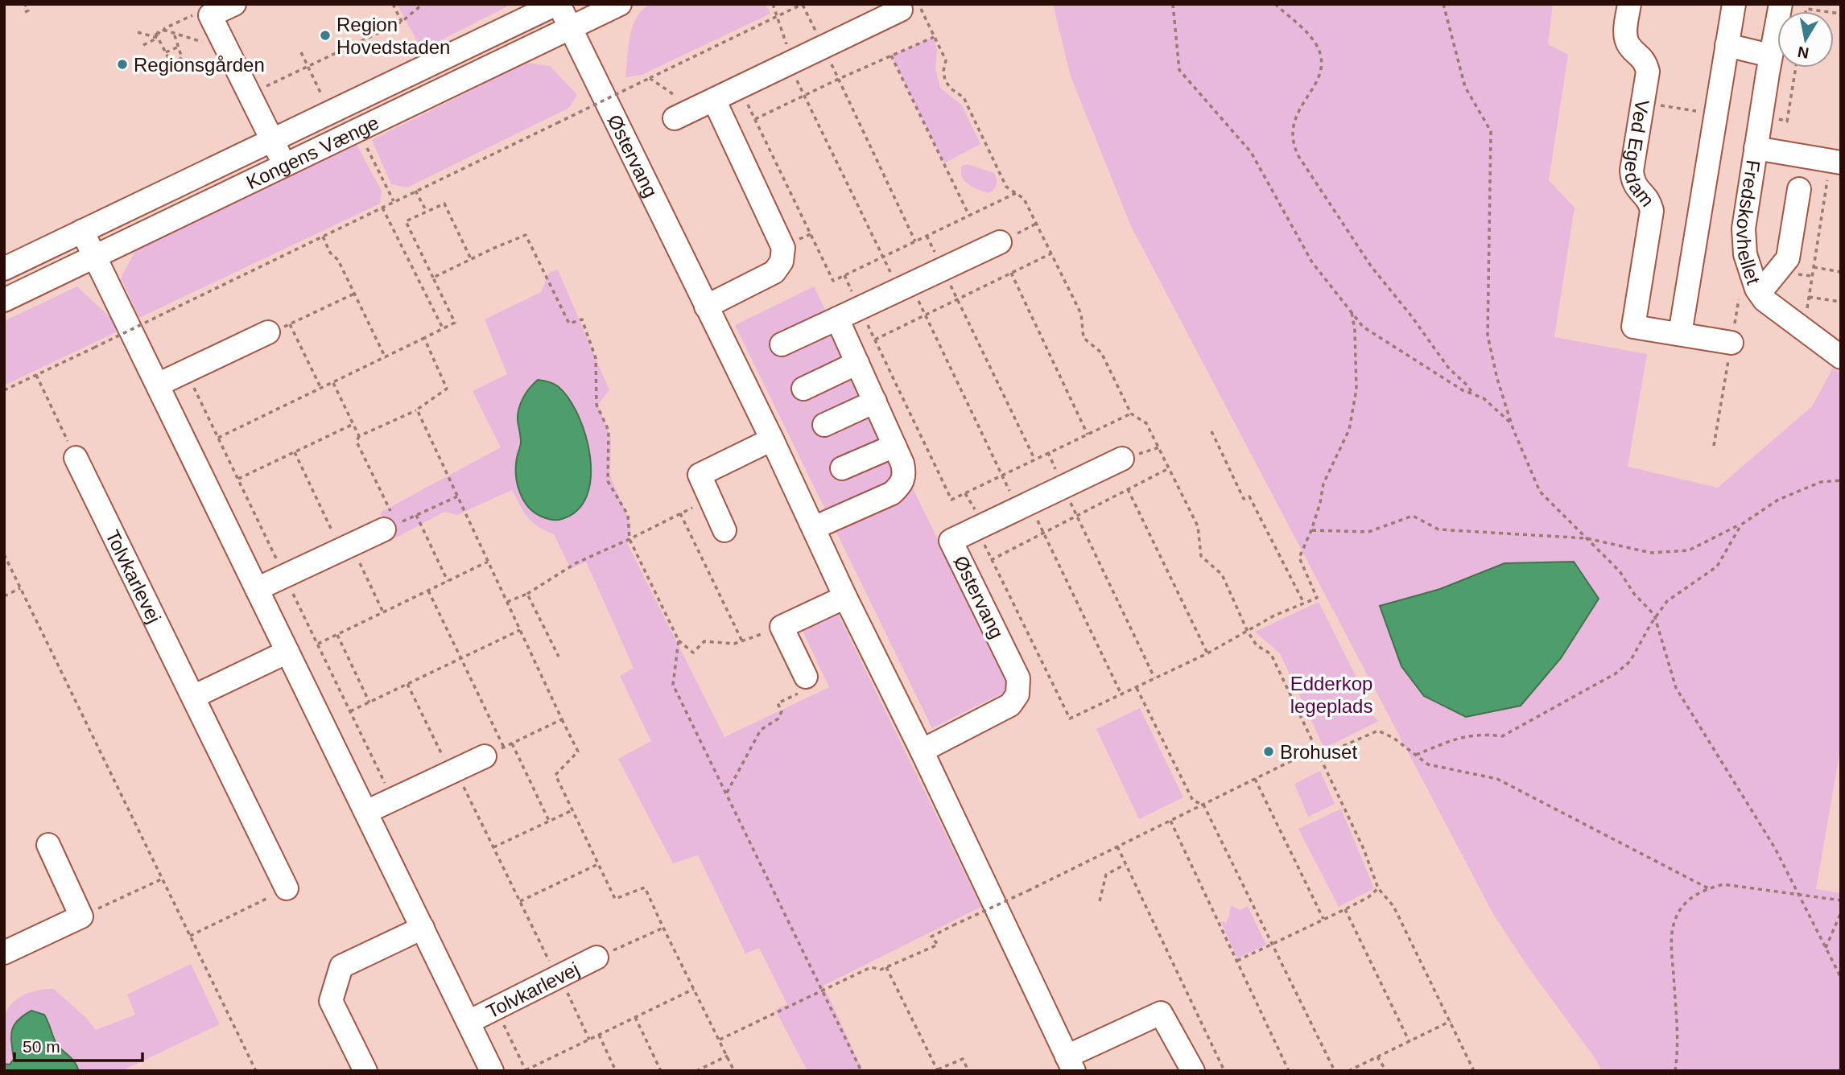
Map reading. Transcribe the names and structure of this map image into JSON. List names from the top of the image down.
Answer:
{
  "streets": {
    "street": [
      "Ved Egedam",
      "Kongens Vænge",
      "Østervang",
      "Fredskovhellet",
      "Tolvkarlevej"
    ]
  },
  "crossings": [
    ["Kongens Vænge", "Østervang"],
    ["Kongens Vænge", "Tolvkarlevej"]
  ],
  "parks": ["Edderkop legeplads"],
  "places": ["Region Hovedstaden", "Regionsgården", "Brohuset"],
  "scale_bar": "50 m",
  "north": "bottom"
}
